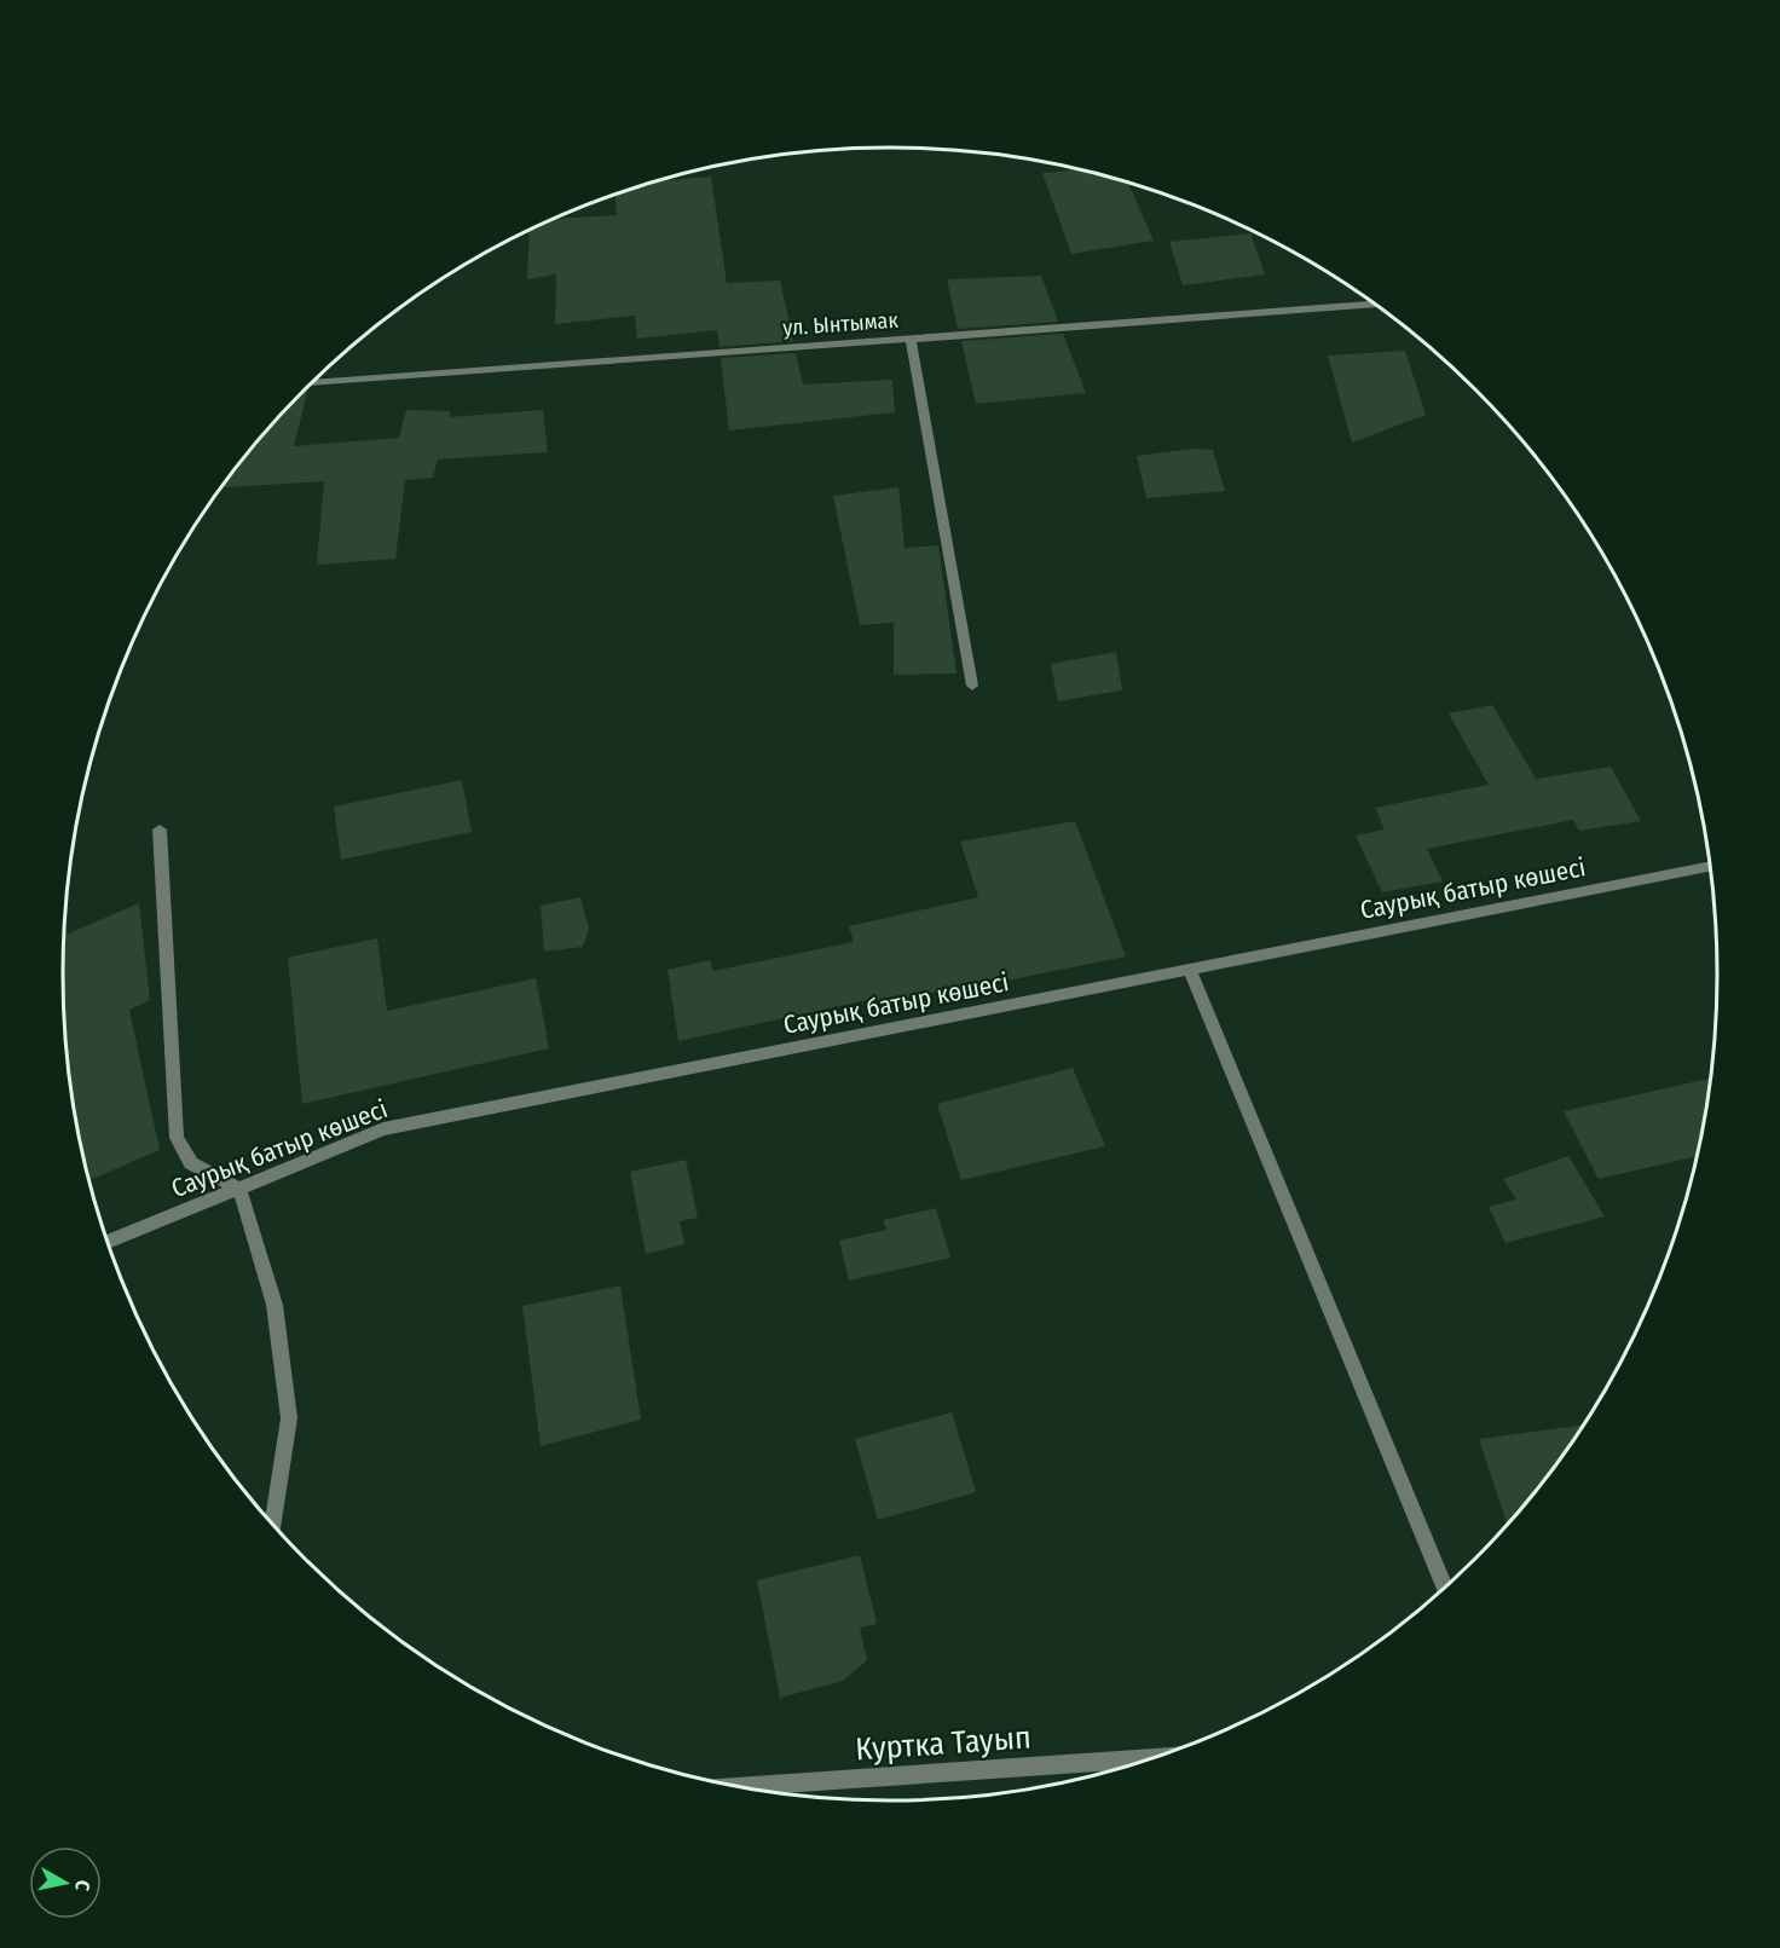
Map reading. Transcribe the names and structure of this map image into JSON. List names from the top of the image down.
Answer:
{
  "streets": {
    "street": ["ул. Ынтымак", "Саурық батыр көшесі", "Куртка Тауып"]
  },
  "north": "right"
}
